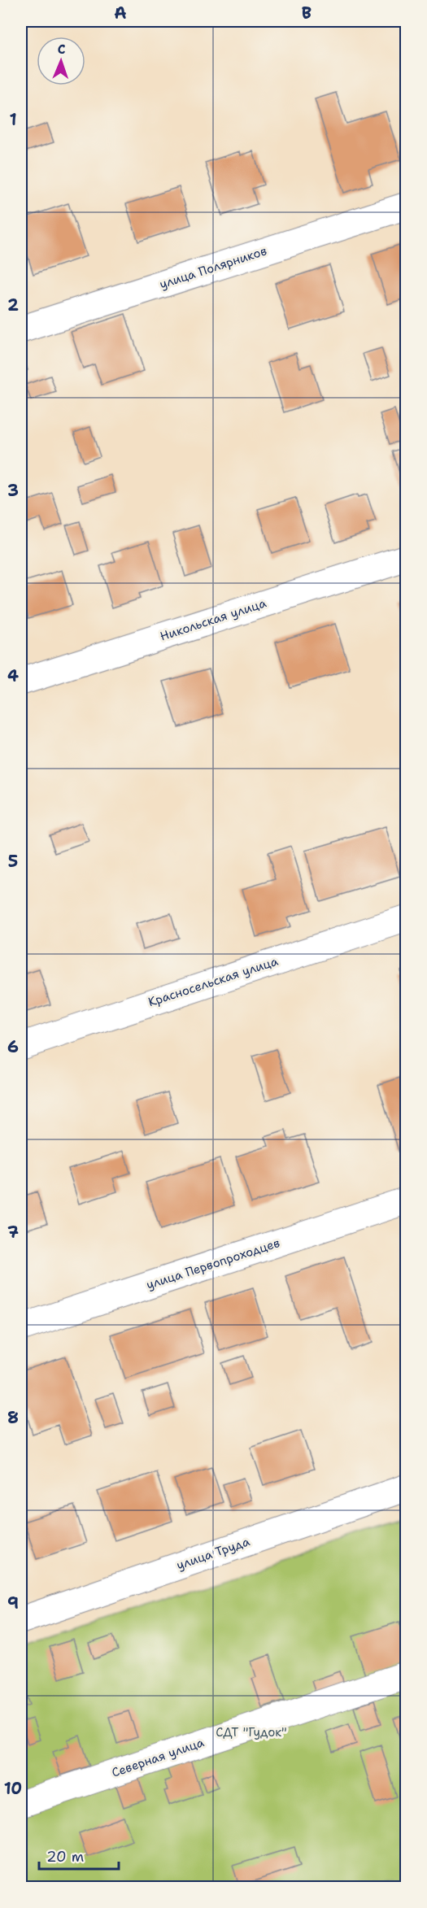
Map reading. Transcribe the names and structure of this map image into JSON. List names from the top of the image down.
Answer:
{
  "streets": {
    "street": [
      "улица Полярников",
      "Никольская улица",
      "Красносельская улица",
      "улица Первопроходцев",
      "улица Труда",
      "Северная улица"
    ]
  },
  "parks": ["СДТ \"Гудок\""],
  "scale_bar": "20 m",
  "north": "top",
  "grid": {
    "columns": ["A", "B"],
    "rows": [
      "1",
      "2",
      "3",
      "4",
      "5",
      "6",
      "7",
      "8",
      "9",
      "10"
    ]
  }
}
